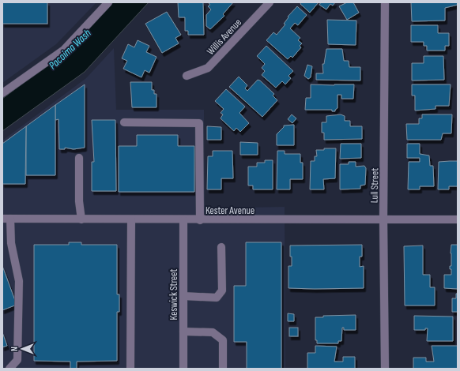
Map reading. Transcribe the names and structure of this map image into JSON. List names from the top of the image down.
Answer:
{
  "streets": {
    "street": [
      "Willis Avenue",
      "Lull Street",
      "Kester Avenue",
      "Keswick Street"
    ]
  },
  "crossings": [
    ["Lull Street", "Kester Avenue"],
    ["Kester Avenue", "Keswick Street"]
  ],
  "water": ["Pacoima Wash"],
  "north": "left"
}
